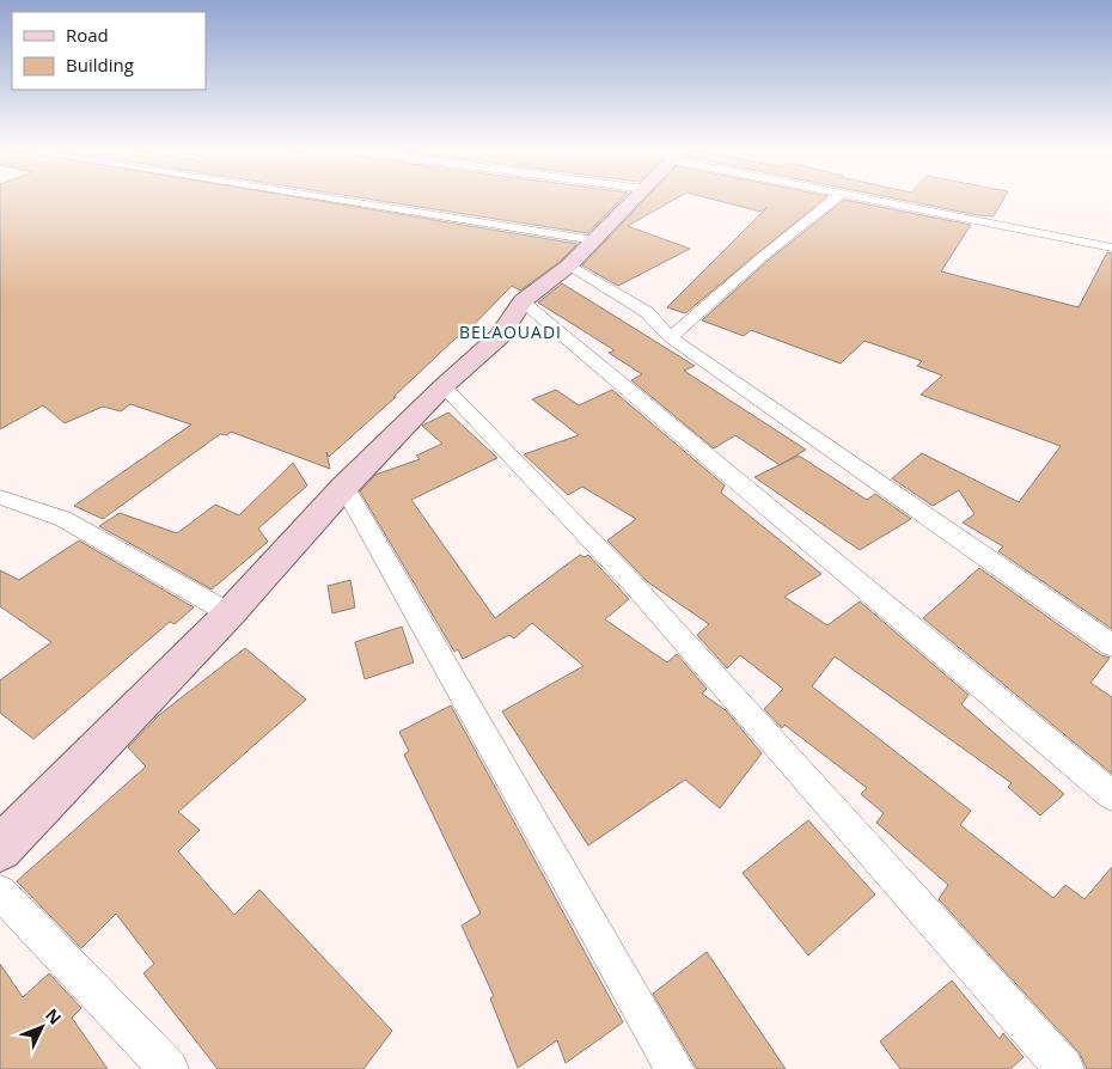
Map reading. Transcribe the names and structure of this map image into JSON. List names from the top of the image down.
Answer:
{
  "districts": ["BELAOUADI"],
  "legend": ["Road", "Building"],
  "north": "top right"
}
